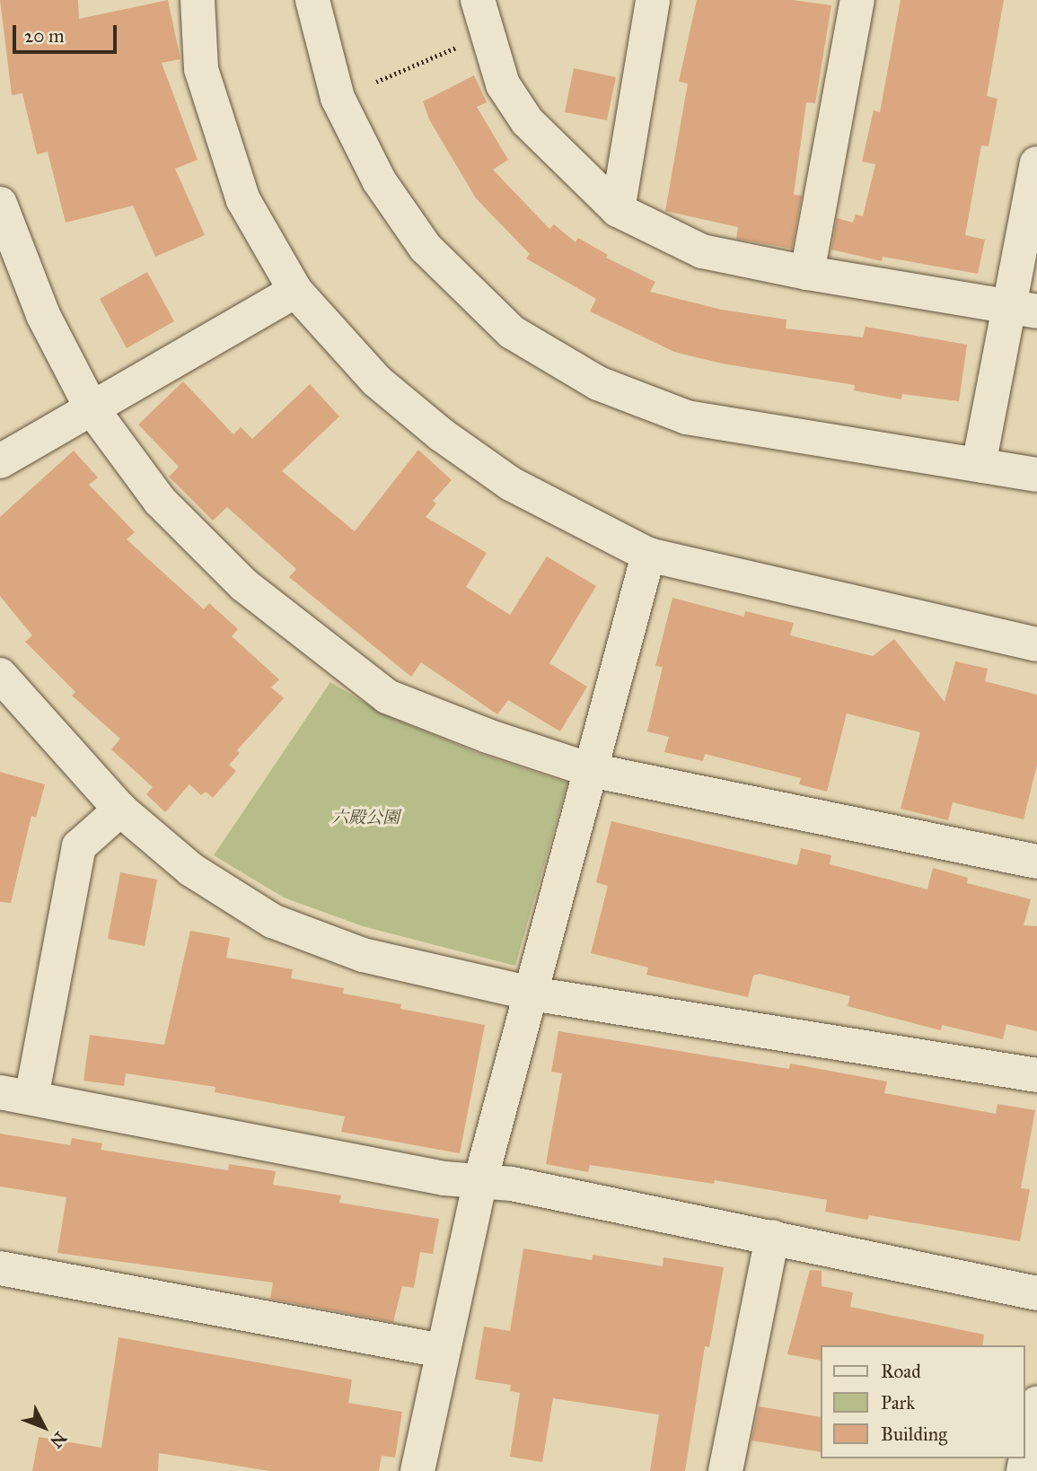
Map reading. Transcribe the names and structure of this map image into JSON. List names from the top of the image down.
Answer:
{
  "parks": ["六殿公園"],
  "legend": ["Road", "Park", "Building"],
  "scale_bar": "20 m",
  "north": "bottom right"
}
